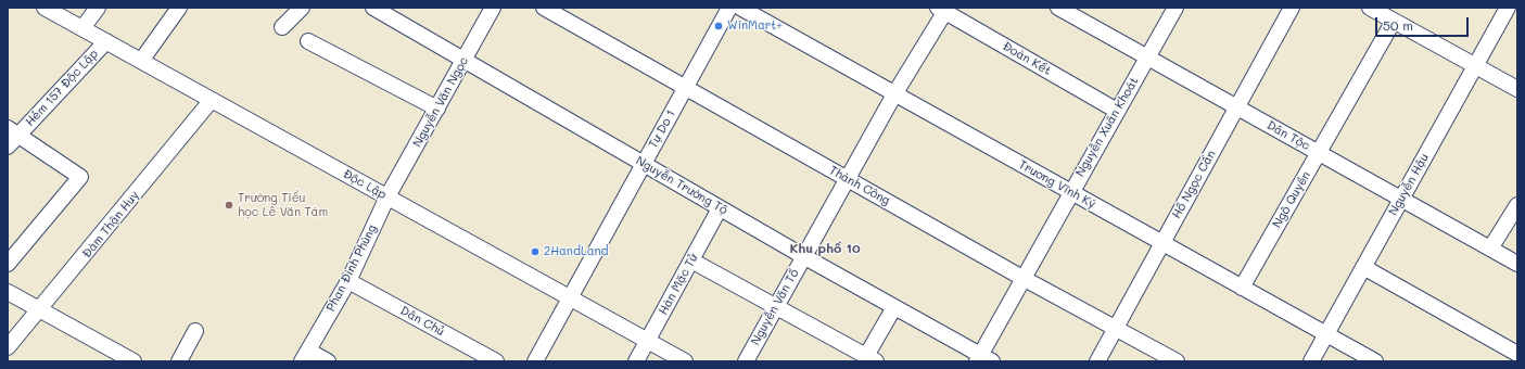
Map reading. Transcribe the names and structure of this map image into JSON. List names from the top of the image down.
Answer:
{
  "streets": {
    "street": [
      "Đoàn Kết",
      "Hẻm 157 Độc Lập",
      "Nguyễn Văn Ngọc",
      "Nguyễn Xuân Khoát",
      "Tự Do 1",
      "Dân Tộc",
      "Độc Lập",
      "Trương Vĩnh Ký",
      "Hồ Ngọc Cẩn",
      "Nguyễn Hậu",
      "Nguyễn Trường Tộ",
      "Thành Công",
      "Ngô Quyền",
      "Đàm Thận Huy",
      "Phan Đình Phùng",
      "Hàn Mặc Tử",
      "Nguyễn Văn Tố",
      "Dân Chủ"
    ]
  },
  "crossings": [
    ["Đoàn Kết", "Nguyễn Xuân Khoát"],
    ["Đoàn Kết", "Nguyễn Văn Tố"],
    ["Hẻm 157 Độc Lập", "Độc Lập"],
    ["Nguyễn Văn Ngọc", "Độc Lập"],
    ["Nguyễn Văn Ngọc", "Nguyễn Trường Tộ"],
    ["Nguyễn Văn Ngọc", "Phan Đình Phùng"],
    ["Nguyễn Xuân Khoát", "Dân Tộc"],
    ["Nguyễn Xuân Khoát", "Trương Vĩnh Ký"],
    ["Nguyễn Xuân Khoát", "Nguyễn Trường Tộ"],
    ["Nguyễn Xuân Khoát", "Thành Công"],
    ["Tự Do 1", "Độc Lập"],
    ["Tự Do 1", "Nguyễn Trường Tộ"],
    ["Tự Do 1", "Thành Công"],
    ["Dân Tộc", "Hồ Ngọc Cẩn"],
    ["Dân Tộc", "Nguyễn Hậu"],
    ["Dân Tộc", "Ngô Quyền"],
    ["Độc Lập", "Đàm Thận Huy"],
    ["Độc Lập", "Phan Đình Phùng"],
    ["Độc Lập", "Hàn Mặc Tử"],
    ["Trương Vĩnh Ký", "Hồ Ngọc Cẩn"],
    ["Trương Vĩnh Ký", "Nguyễn Hậu"],
    ["Trương Vĩnh Ký", "Ngô Quyền"],
    ["Trương Vĩnh Ký", "Nguyễn Văn Tố"],
    ["Hồ Ngọc Cẩn", "Thành Công"],
    ["Nguyễn Trường Tộ", "Hàn Mặc Tử"],
    ["Nguyễn Trường Tộ", "Nguyễn Văn Tố"],
    ["Thành Công", "Nguyễn Văn Tố"],
    ["Phan Đình Phùng", "Dân Chủ"]
  ],
  "districts": ["Khu phố 10"],
  "places": ["WinMart+", "Trường Tiểu học Lê Văn Tám", "2HandLand"],
  "scale_bar": "50 m"
}
